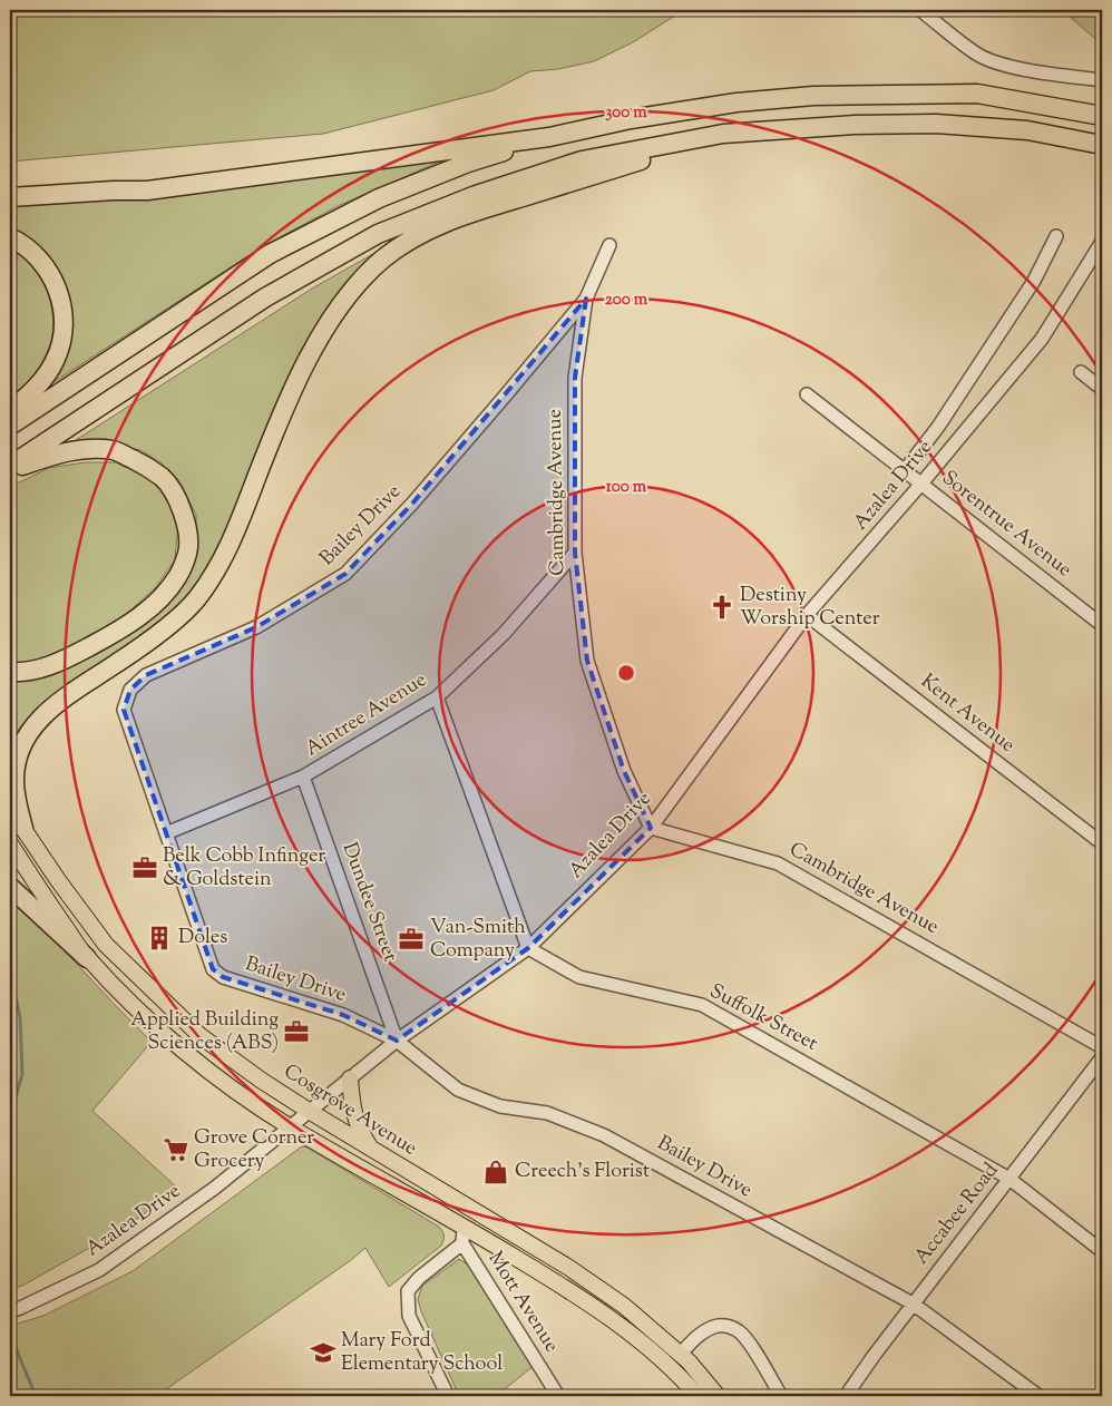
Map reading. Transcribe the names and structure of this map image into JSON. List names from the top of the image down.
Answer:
{
  "streets": {
    "main road": ["Cosgrove Avenue"],
    "street": [
      "Azalea Drive",
      "Cambridge Avenue",
      "Sorentrue Avenue",
      "Bailey Drive",
      "Kent Avenue",
      "Aintree Avenue",
      "Dundee Street",
      "Suffolk Street",
      "Accabee Road",
      "Mott Avenue"
    ]
  },
  "crossings": [
    ["Azalea Drive", "Cambridge Avenue"],
    ["Azalea Drive", "Sorentrue Avenue"],
    ["Azalea Drive", "Bailey Drive"],
    ["Azalea Drive", "Kent Avenue"],
    ["Azalea Drive", "Dundee Street"],
    ["Azalea Drive", "Suffolk Street"],
    ["Azalea Drive", "Cosgrove Avenue"],
    ["Cambridge Avenue", "Bailey Drive"],
    ["Cambridge Avenue", "Aintree Avenue"],
    ["Bailey Drive", "Aintree Avenue"],
    ["Bailey Drive", "Dundee Street"],
    ["Bailey Drive", "Accabee Road"],
    ["Aintree Avenue", "Dundee Street"],
    ["Suffolk Street", "Accabee Road"],
    ["Cosgrove Avenue", "Mott Avenue"]
  ],
  "places": {
    "church": ["Destiny Worship Center"],
    "office": ["Belk Cobb Infinger & Goldstein", "Van-Smith Company", "Applied Building Sciences (ABS)"],
    "building": ["Doles"],
    "supermarket": ["Grove Corner Grocery"],
    "shop": ["Creech's Florist"],
    "school or university": ["Mary Ford Elementary School"]
  },
  "rings": ["300 m", "200 m", "100 m"]
}
